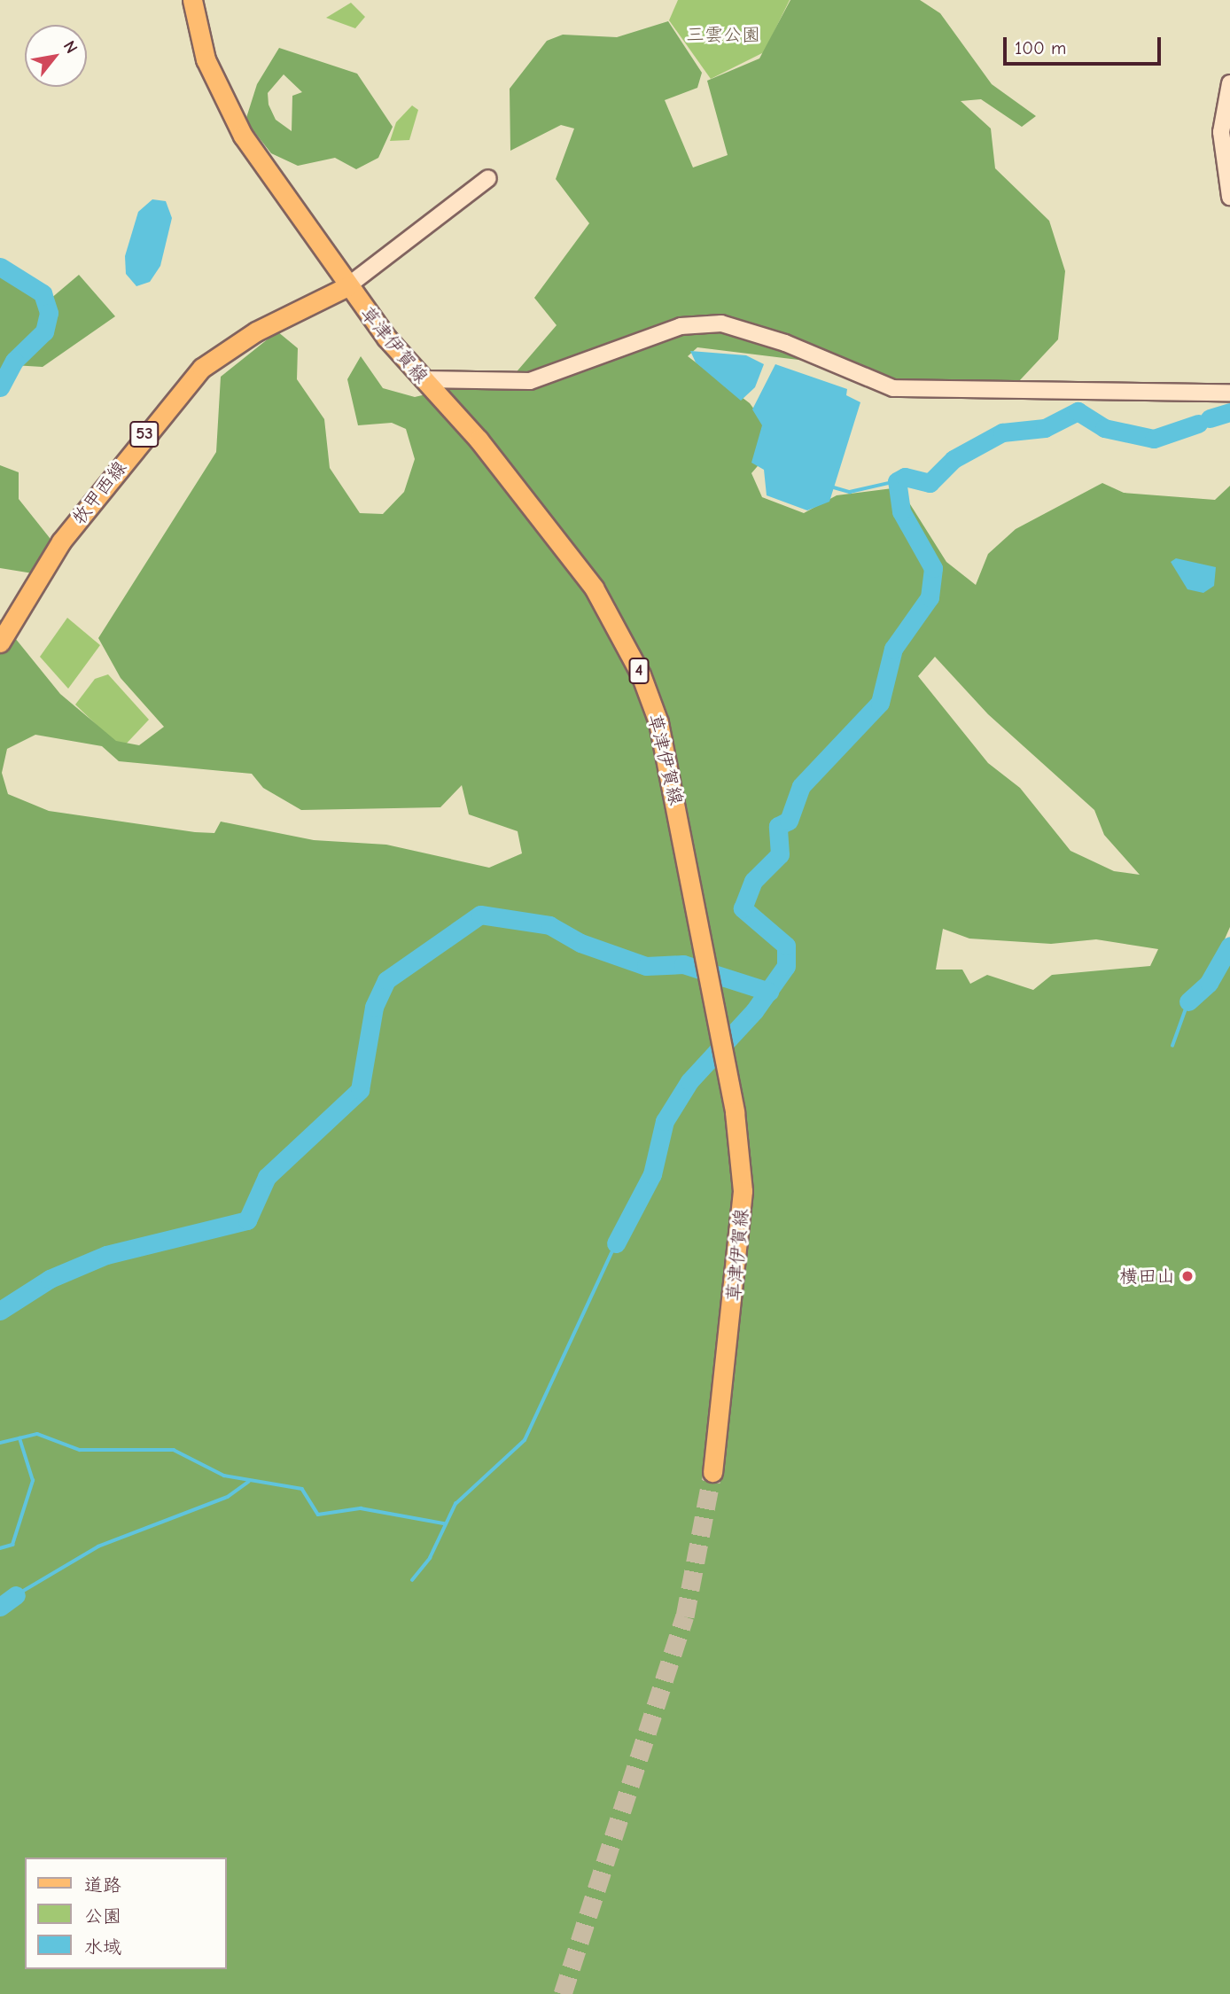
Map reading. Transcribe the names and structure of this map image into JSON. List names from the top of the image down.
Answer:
{
  "streets": {
    "main road": [
      "草津伊賀線",
      "53",
      "牧甲西線",
      "4"
    ]
  },
  "crossings": [
    ["草津伊賀線", "牧甲西線"]
  ],
  "parks": ["三雲公園"],
  "places": ["横田山"],
  "legend": ["道路", "公園", "水域"],
  "scale_bar": "100 m",
  "north": "top right"
}
